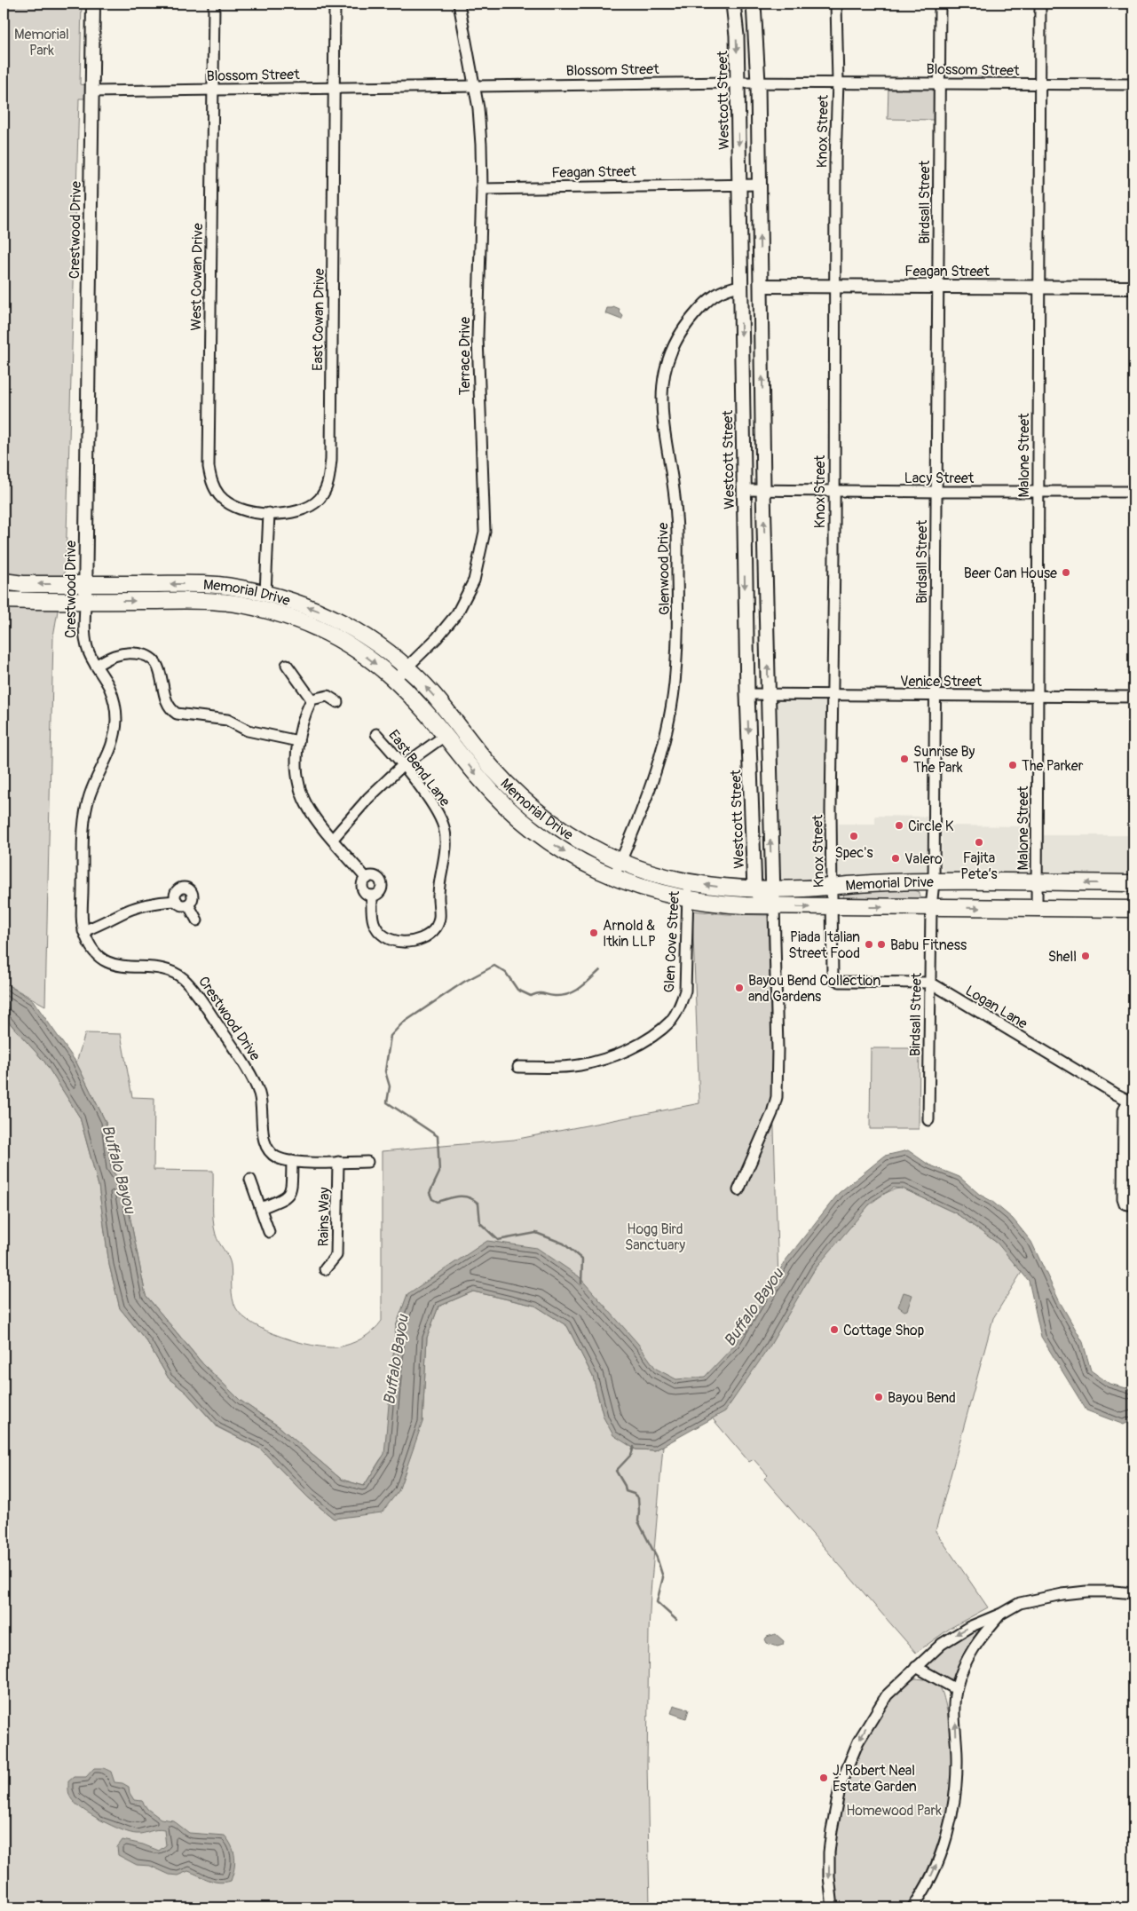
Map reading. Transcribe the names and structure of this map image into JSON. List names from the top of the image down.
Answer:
{
  "streets": {
    "main road": ["Westcott Street", "Memorial Drive"],
    "street": [
      "Blossom Street",
      "Knox Street",
      "Feagan Street",
      "Birdsall Street",
      "Crestwood Drive",
      "West Cowan Drive",
      "East Cowan Drive",
      "Terrace Drive",
      "Malone Street",
      "Lacy Street",
      "Glenwood Drive",
      "Venice Street",
      "East Bend Lane",
      "Glen Cove Street",
      "Logan Lane",
      "Rains Way"
    ]
  },
  "crossings": [
    ["Blossom Street", "Westcott Street"],
    ["Blossom Street", "Knox Street"],
    ["Blossom Street", "Birdsall Street"],
    ["Blossom Street", "Crestwood Drive"],
    ["Blossom Street", "West Cowan Drive"],
    ["Blossom Street", "East Cowan Drive"],
    ["Blossom Street", "Terrace Drive"],
    ["Blossom Street", "Malone Street"],
    ["Westcott Street", "Feagan Street"],
    ["Westcott Street", "Lacy Street"],
    ["Westcott Street", "Glenwood Drive"],
    ["Westcott Street", "Memorial Drive"],
    ["Westcott Street", "Venice Street"],
    ["Knox Street", "Feagan Street"],
    ["Knox Street", "Lacy Street"],
    ["Knox Street", "Memorial Drive"],
    ["Knox Street", "Venice Street"],
    ["Knox Street", "Logan Lane"],
    ["Feagan Street", "Birdsall Street"],
    ["Feagan Street", "Terrace Drive"],
    ["Feagan Street", "Malone Street"],
    ["Birdsall Street", "Lacy Street"],
    ["Birdsall Street", "Memorial Drive"],
    ["Birdsall Street", "Venice Street"],
    ["Birdsall Street", "Logan Lane"],
    ["Crestwood Drive", "Memorial Drive"],
    ["Crestwood Drive", "Rains Way"],
    ["West Cowan Drive", "East Cowan Drive"],
    ["Terrace Drive", "Memorial Drive"],
    ["Malone Street", "Lacy Street"],
    ["Malone Street", "Memorial Drive"],
    ["Malone Street", "Venice Street"],
    ["Glenwood Drive", "Memorial Drive"],
    ["Memorial Drive", "Glen Cove Street"]
  ],
  "water": ["Buffalo Bayou"],
  "parks": ["Memorial Park", "Hogg Bird Sanctuary", "Homewood Park"],
  "places": [
    "Beer Can House",
    "Sunrise By The Park",
    "The Parker",
    "Circle K",
    "Spec's",
    "Fajita Pete’s",
    "Valero",
    "Arnold & Itkin LLP",
    "Piada Italian Street Food",
    "Babu Fitness",
    "Shell",
    "Bayou Bend Collection and Gardens",
    "Cottage Shop",
    "Bayou Bend",
    "J. Robert Neal Estate Garden"
  ]
}
